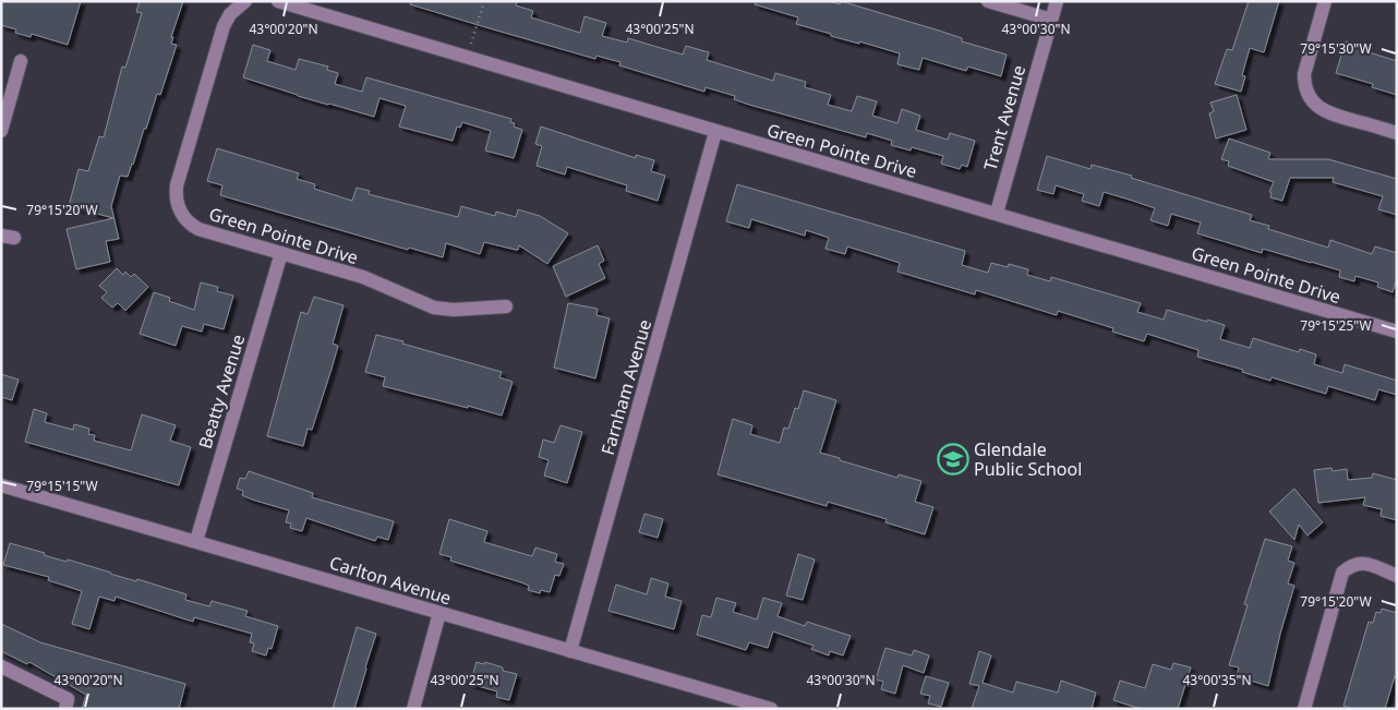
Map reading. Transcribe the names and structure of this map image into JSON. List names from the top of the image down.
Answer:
{
  "streets": {
    "street": [
      "Trent Avenue",
      "Green Pointe Drive",
      "Farnham Avenue",
      "Beatty Avenue",
      "Carlton Avenue"
    ]
  },
  "crossings": [
    ["Trent Avenue", "Green Pointe Drive"],
    ["Green Pointe Drive", "Farnham Avenue"],
    ["Green Pointe Drive", "Beatty Avenue"],
    ["Farnham Avenue", "Carlton Avenue"],
    ["Beatty Avenue", "Carlton Avenue"]
  ],
  "places": {
    "school or university": ["Glendale Public School"]
  },
  "coordinates": [
    "43°00'20\"N",
    "43°00'25\"N",
    "43°00'30\"N",
    "79°15'30\"W",
    "79°15'20\"W",
    "79°15'25\"W",
    "79°15'15\"W",
    "43°00'35\"N"
  ]
}
